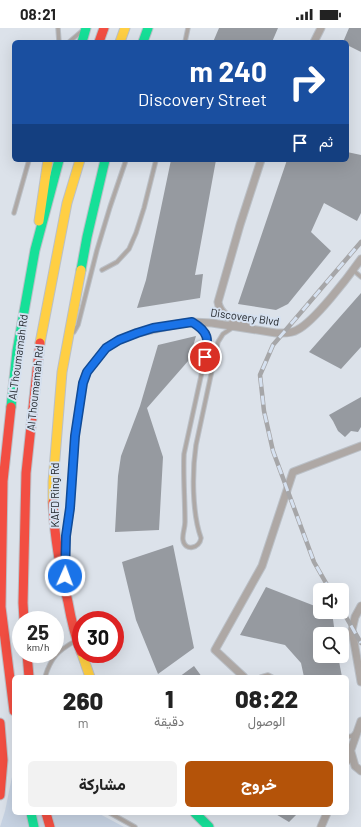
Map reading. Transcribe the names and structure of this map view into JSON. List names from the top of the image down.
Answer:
{
  "streets": {
    "main road": ["ALThoumamah Rd", "Al Thoumamah Rd", "KAFD Ring Rd"],
    "street": ["Discovery Blvd"]
  },
  "crossings": [
    ["Discovery Blvd", "KAFD Ring Rd"]
  ],
  "page": {
    "status": "08:21",
    "turn": ["240 m", "Discovery Street"],
    "then": "ثم",
    "speed": "25 km/h",
    "limit": "30",
    "eta": [
      "08:22",
      "الوصول",
      "1",
      "دقيقة",
      "260",
      "m"
    ],
    "buttons": ["خروج", "مشاركة"]
  }
}
